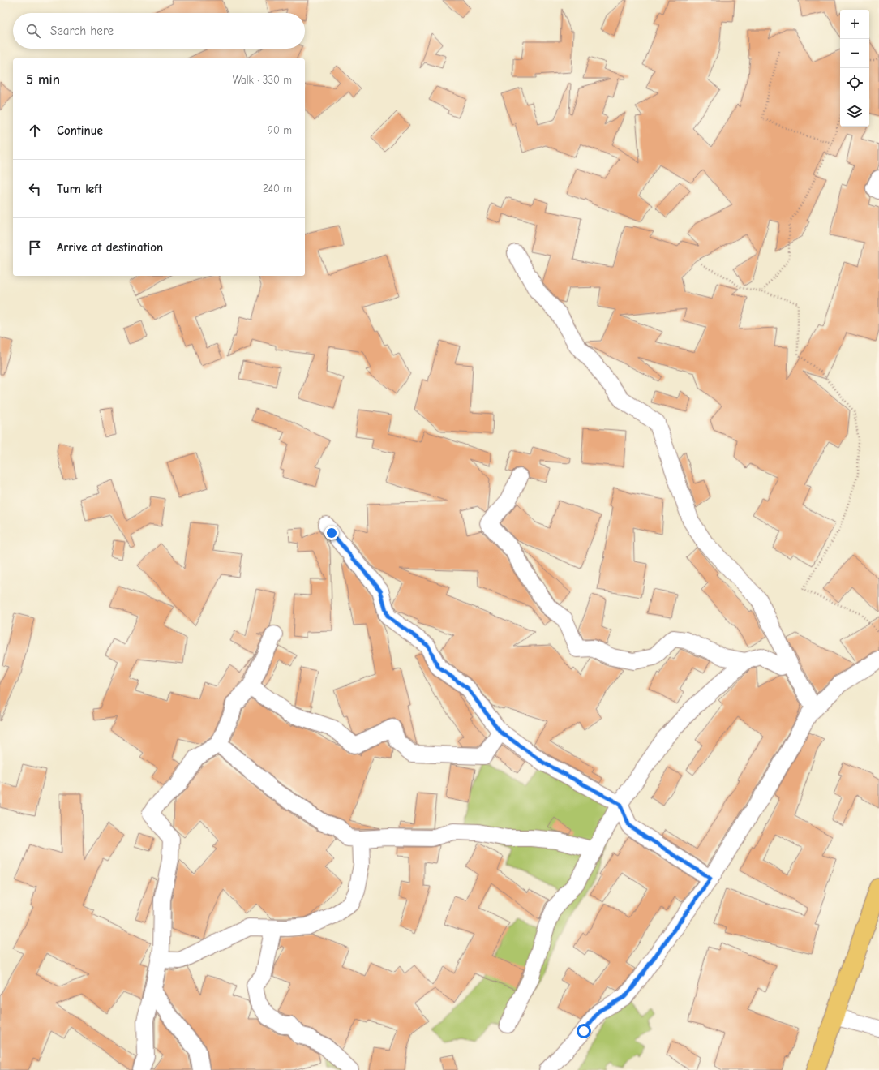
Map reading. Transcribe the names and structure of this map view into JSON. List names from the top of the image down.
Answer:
{
  "page": {
    "map_buttons": ["+", "−"],
    "search": "Search here",
    "heading": ["5 min", "Walk · 330 m"],
    "list": [
      ["Continue", "90 m"],
      ["Turn left", "240 m"],
      "Arrive at destination"
    ]
  }
}
